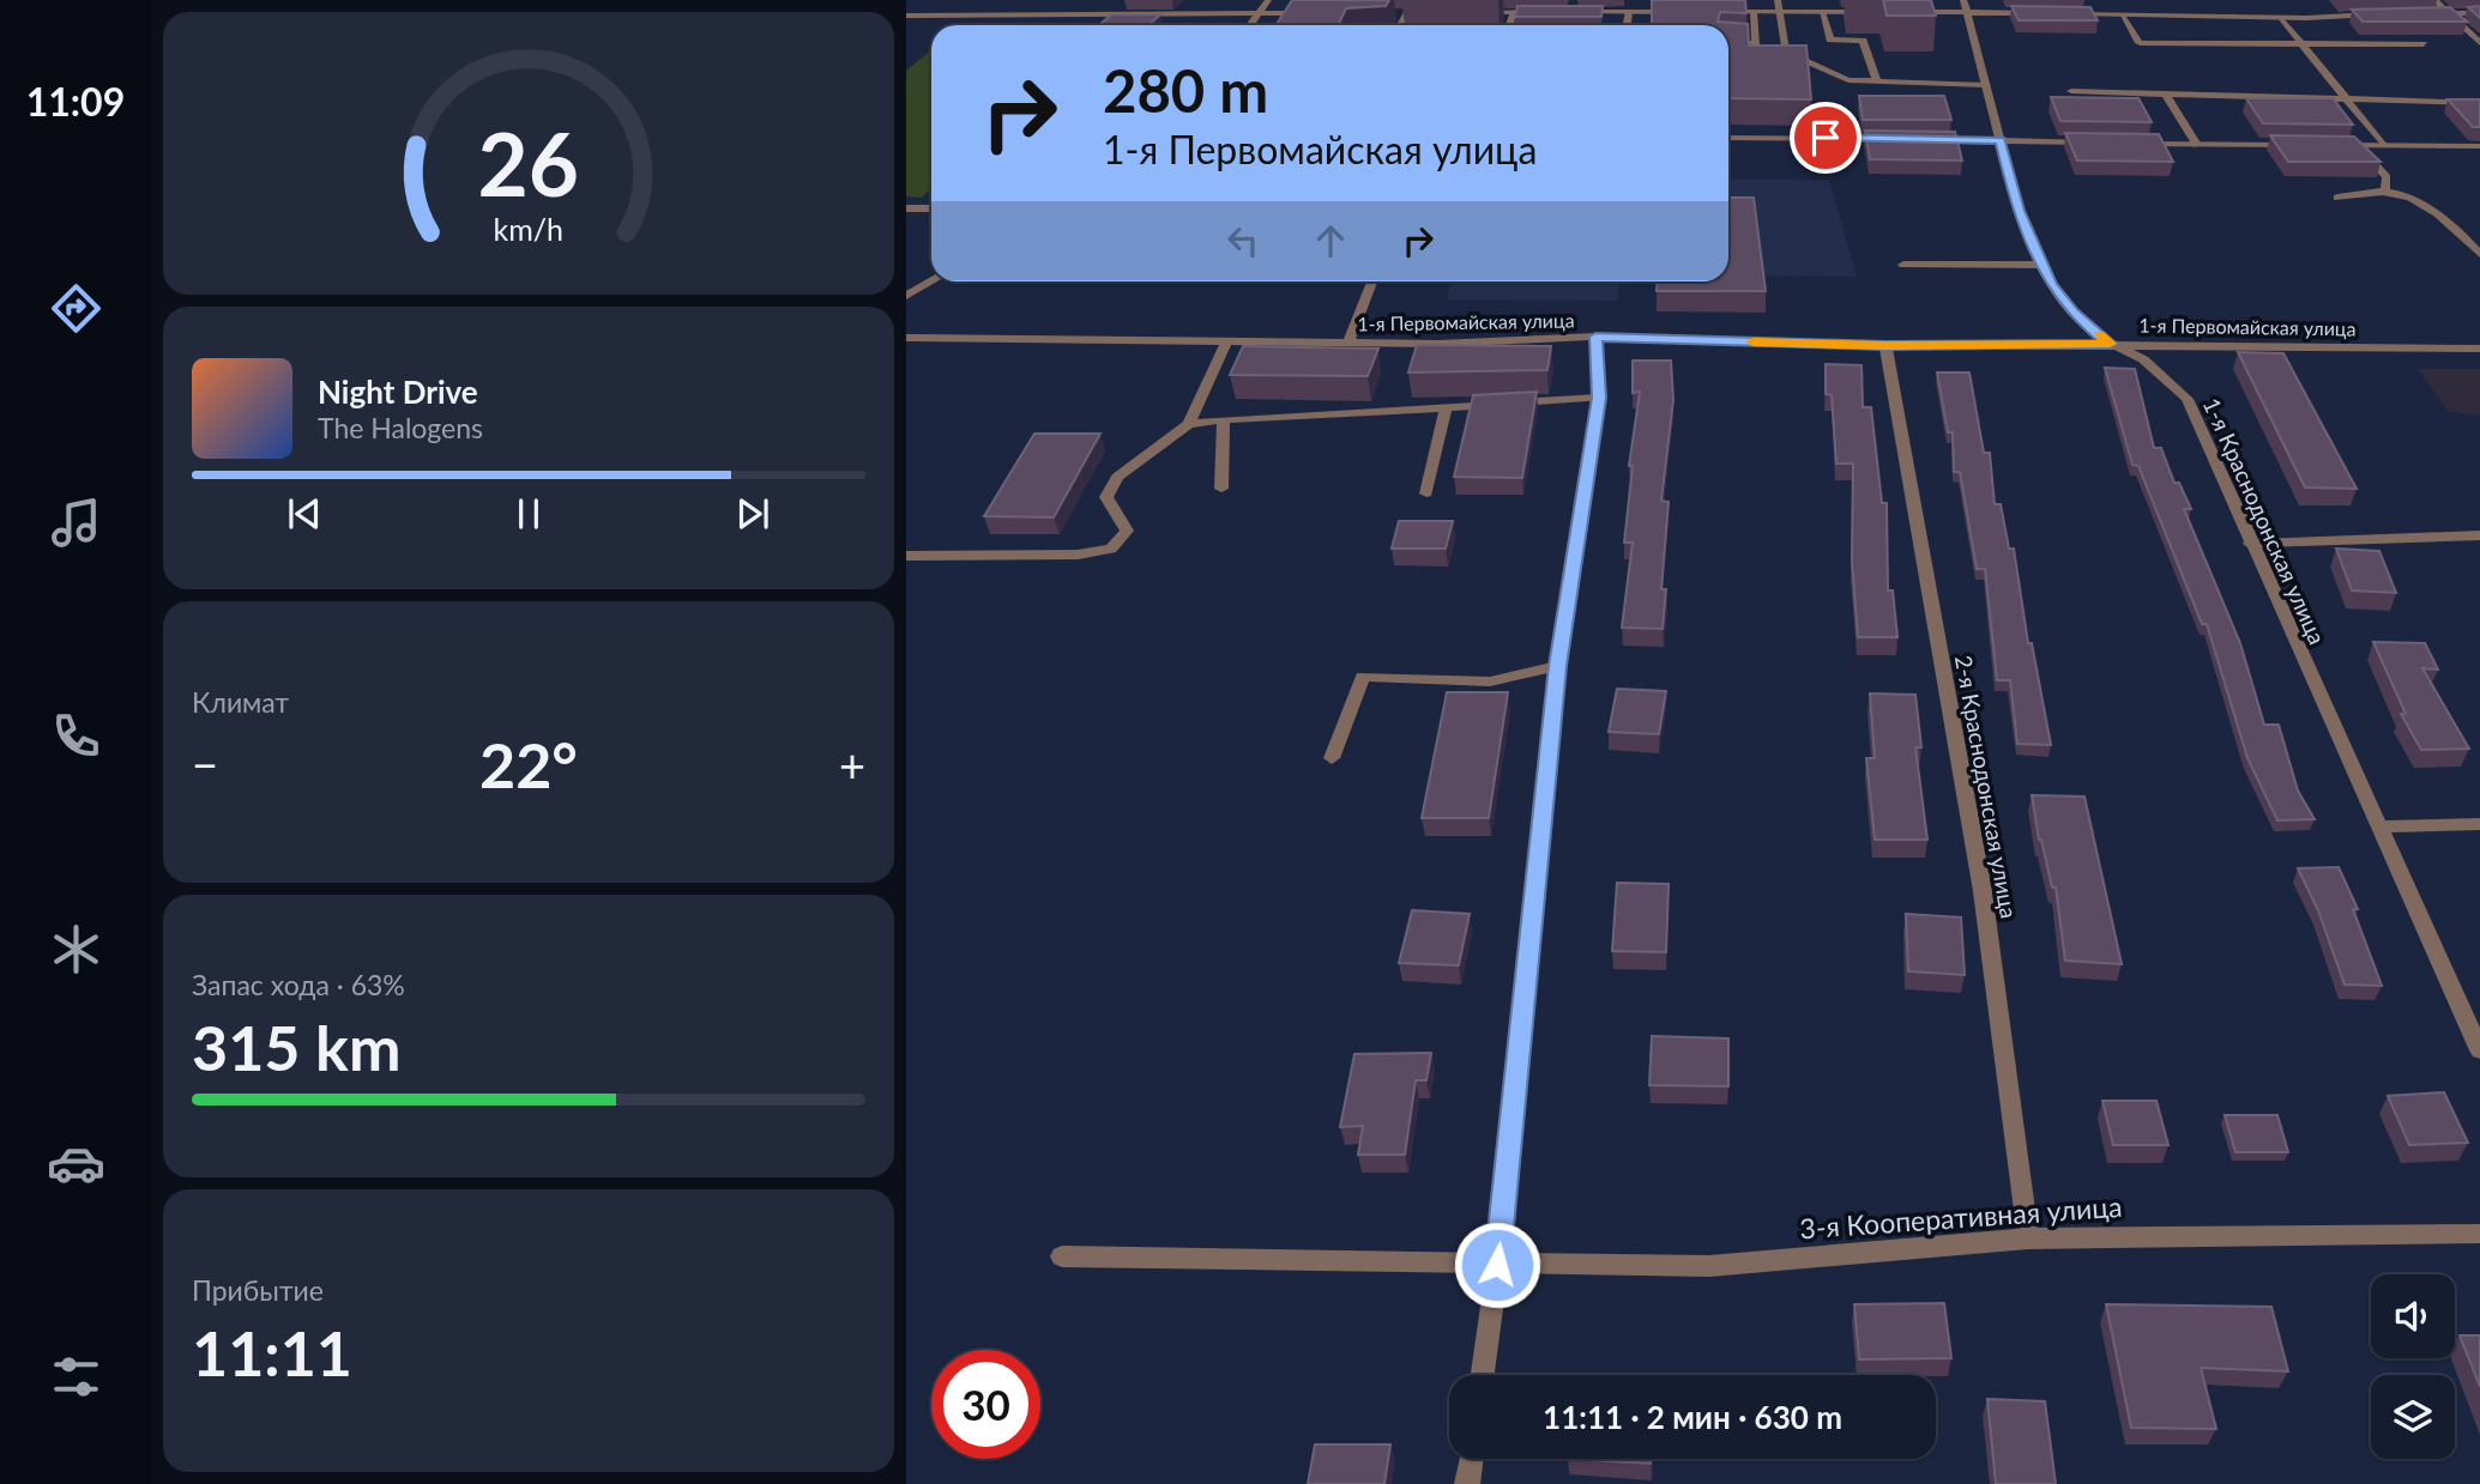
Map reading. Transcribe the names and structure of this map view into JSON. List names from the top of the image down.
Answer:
{
  "streets": {
    "street": [
      "1-я Первомайская улица",
      "1-я Краснодонская улица",
      "2-я Краснодонская улица",
      "3-я Кооперативная улица"
    ]
  },
  "crossings": [
    ["1-я Первомайская улица", "1-я Краснодонская улица"],
    ["1-я Первомайская улица", "2-я Краснодонская улица"],
    ["2-я Краснодонская улица", "3-я Кооперативная улица"]
  ],
  "page": {
    "tabs": "11:09",
    "turn": ["280 m", "1-я Первомайская улица"],
    "song": ["Night Drive", "The Halogens"],
    "tile": [
      "Климат",
      ["Запас хода · 63%", "315 km"],
      ["Прибытие", "11:11"]
    ],
    "heat": ["−", "22°", "+"],
    "limit": "30",
    "trip": "11:11 · 2 мин · 630 m",
    "gauge": ["26", "km/h"]
  }
}
